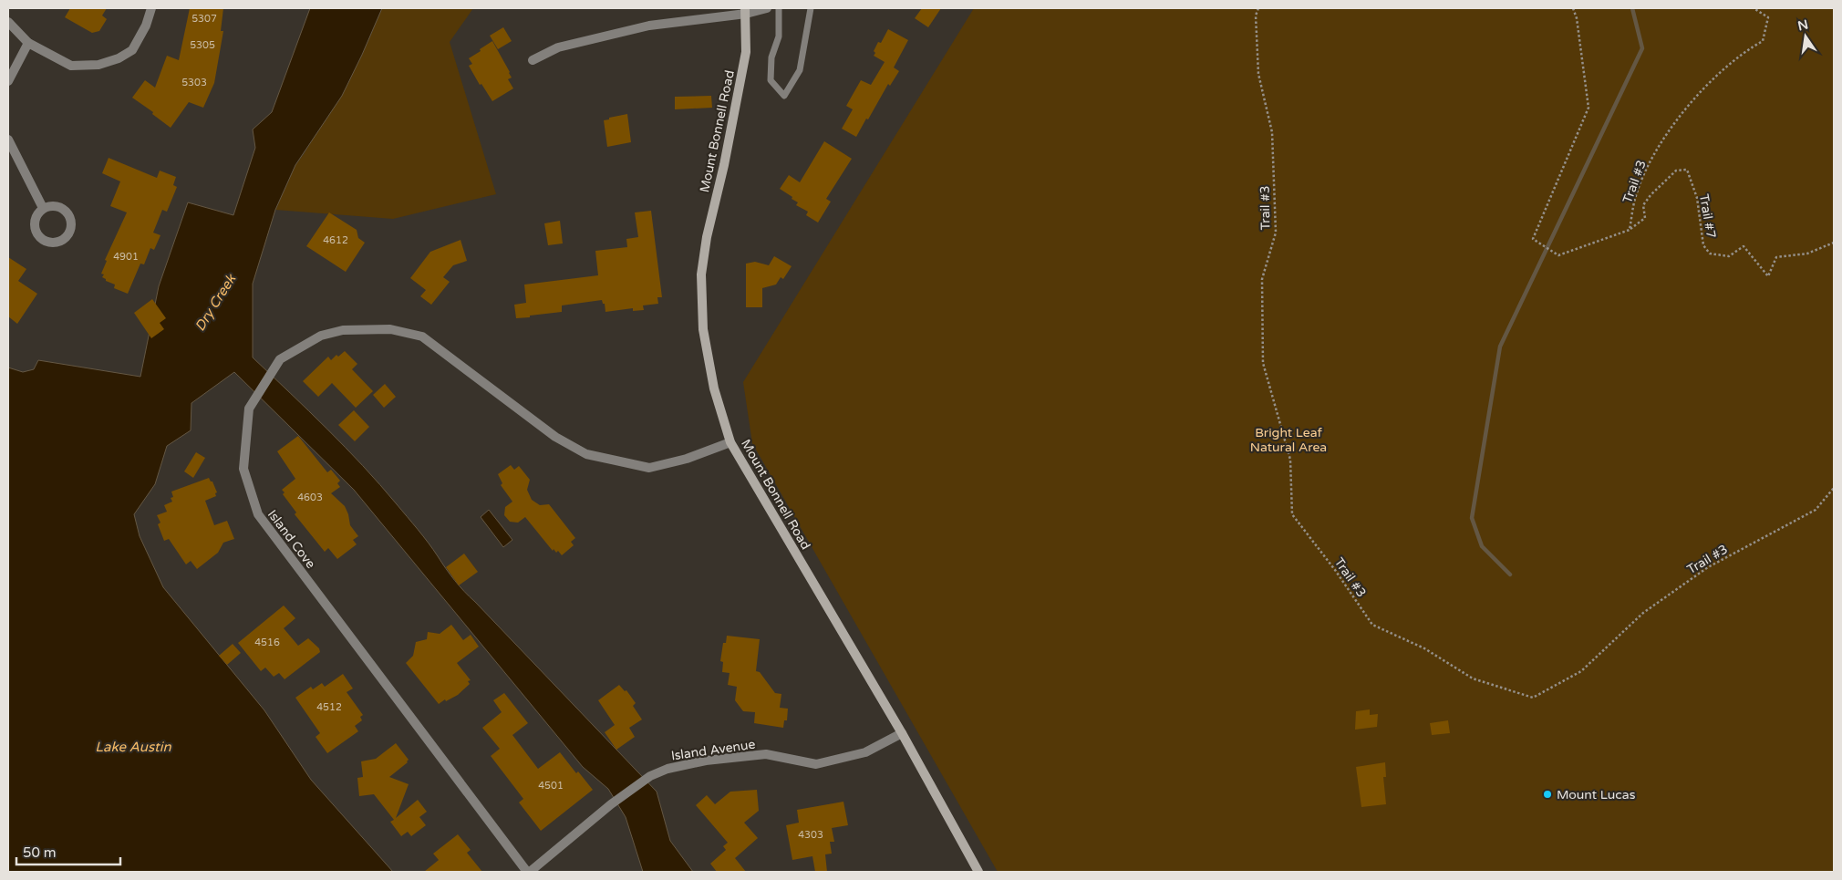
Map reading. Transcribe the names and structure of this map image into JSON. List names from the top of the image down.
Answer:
{
  "streets": {
    "street": ["Mount Bonnell Road", "Island Cove", "Island Avenue"],
    "path": ["Trail #3", "Trail #7"]
  },
  "crossings": [
    ["Mount Bonnell Road", "Island Cove"],
    ["Mount Bonnell Road", "Island Avenue"],
    ["Trail #3", "Trail #7"],
    ["Island Cove", "Island Avenue"]
  ],
  "water": ["Dry Creek", "Lake Austin"],
  "parks": ["Bright Leaf Natural Area"],
  "places": ["Mount Lucas"],
  "house_numbers": [
    "5307",
    "5305",
    "5303",
    "4612",
    "4901",
    "4603",
    "4516",
    "4512",
    "4501",
    "4303"
  ],
  "scale_bar": "50 m",
  "north": "top"
}
